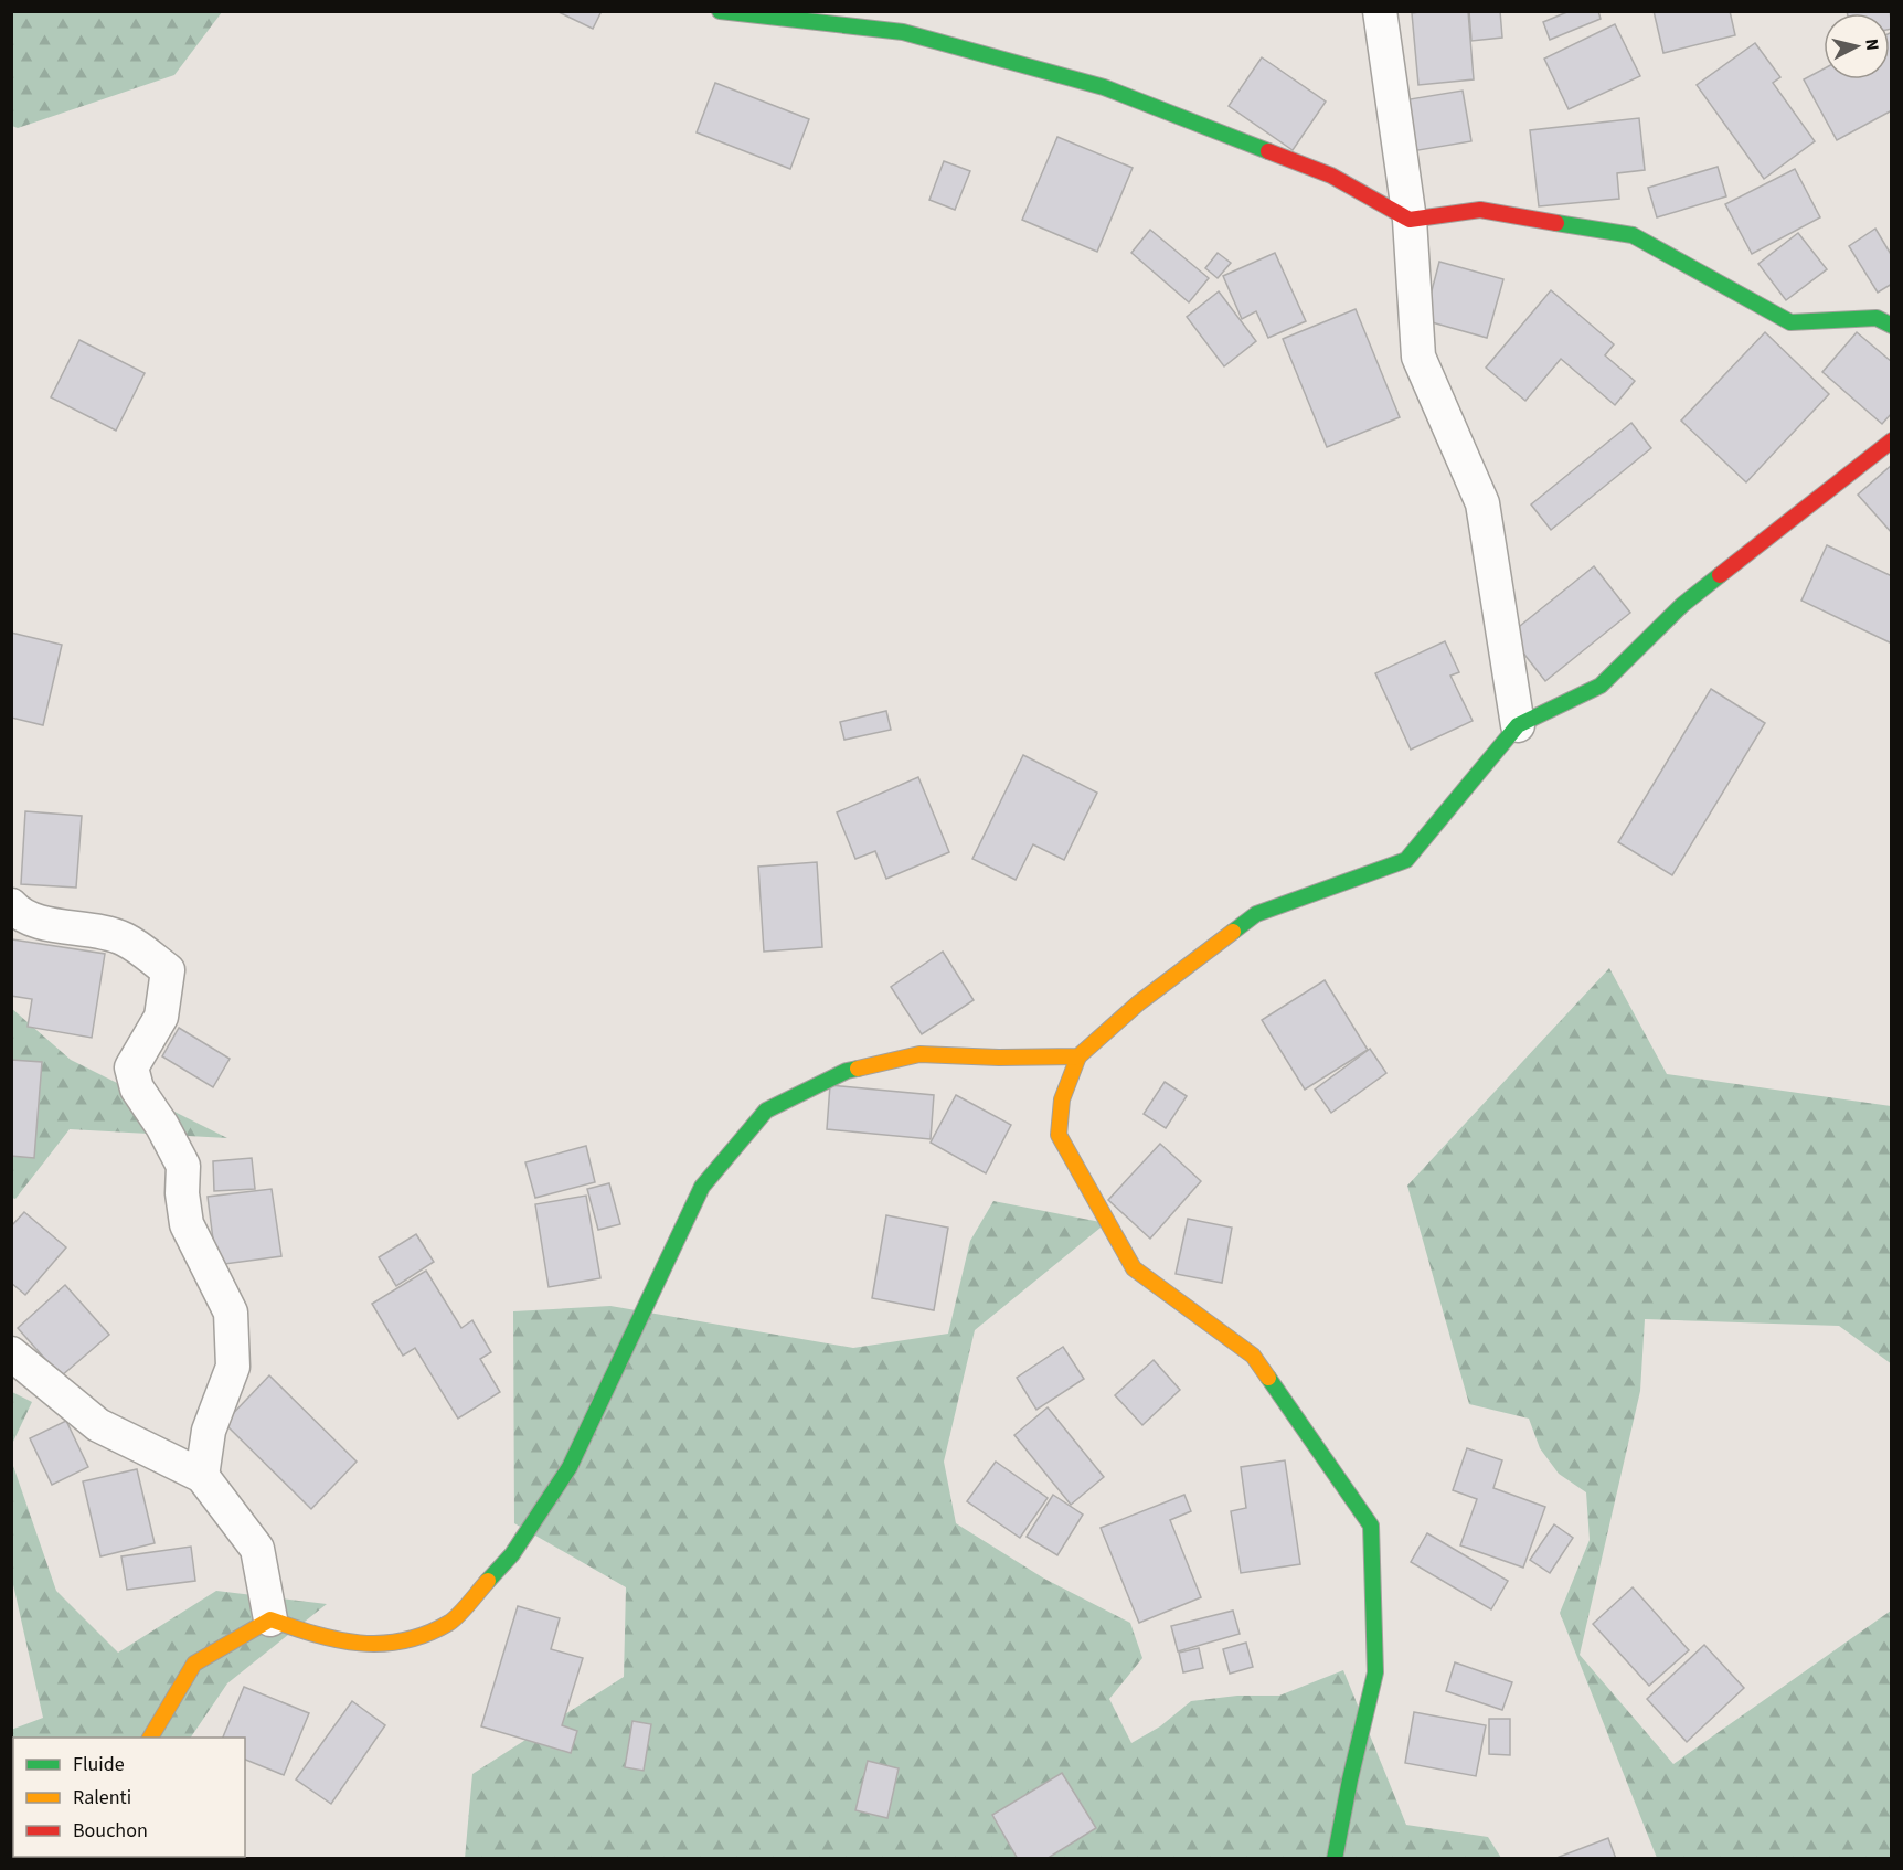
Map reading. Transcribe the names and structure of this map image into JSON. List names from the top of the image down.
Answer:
{
  "legend": ["Fluide", "Ralenti", "Bouchon"],
  "north": "right"
}
